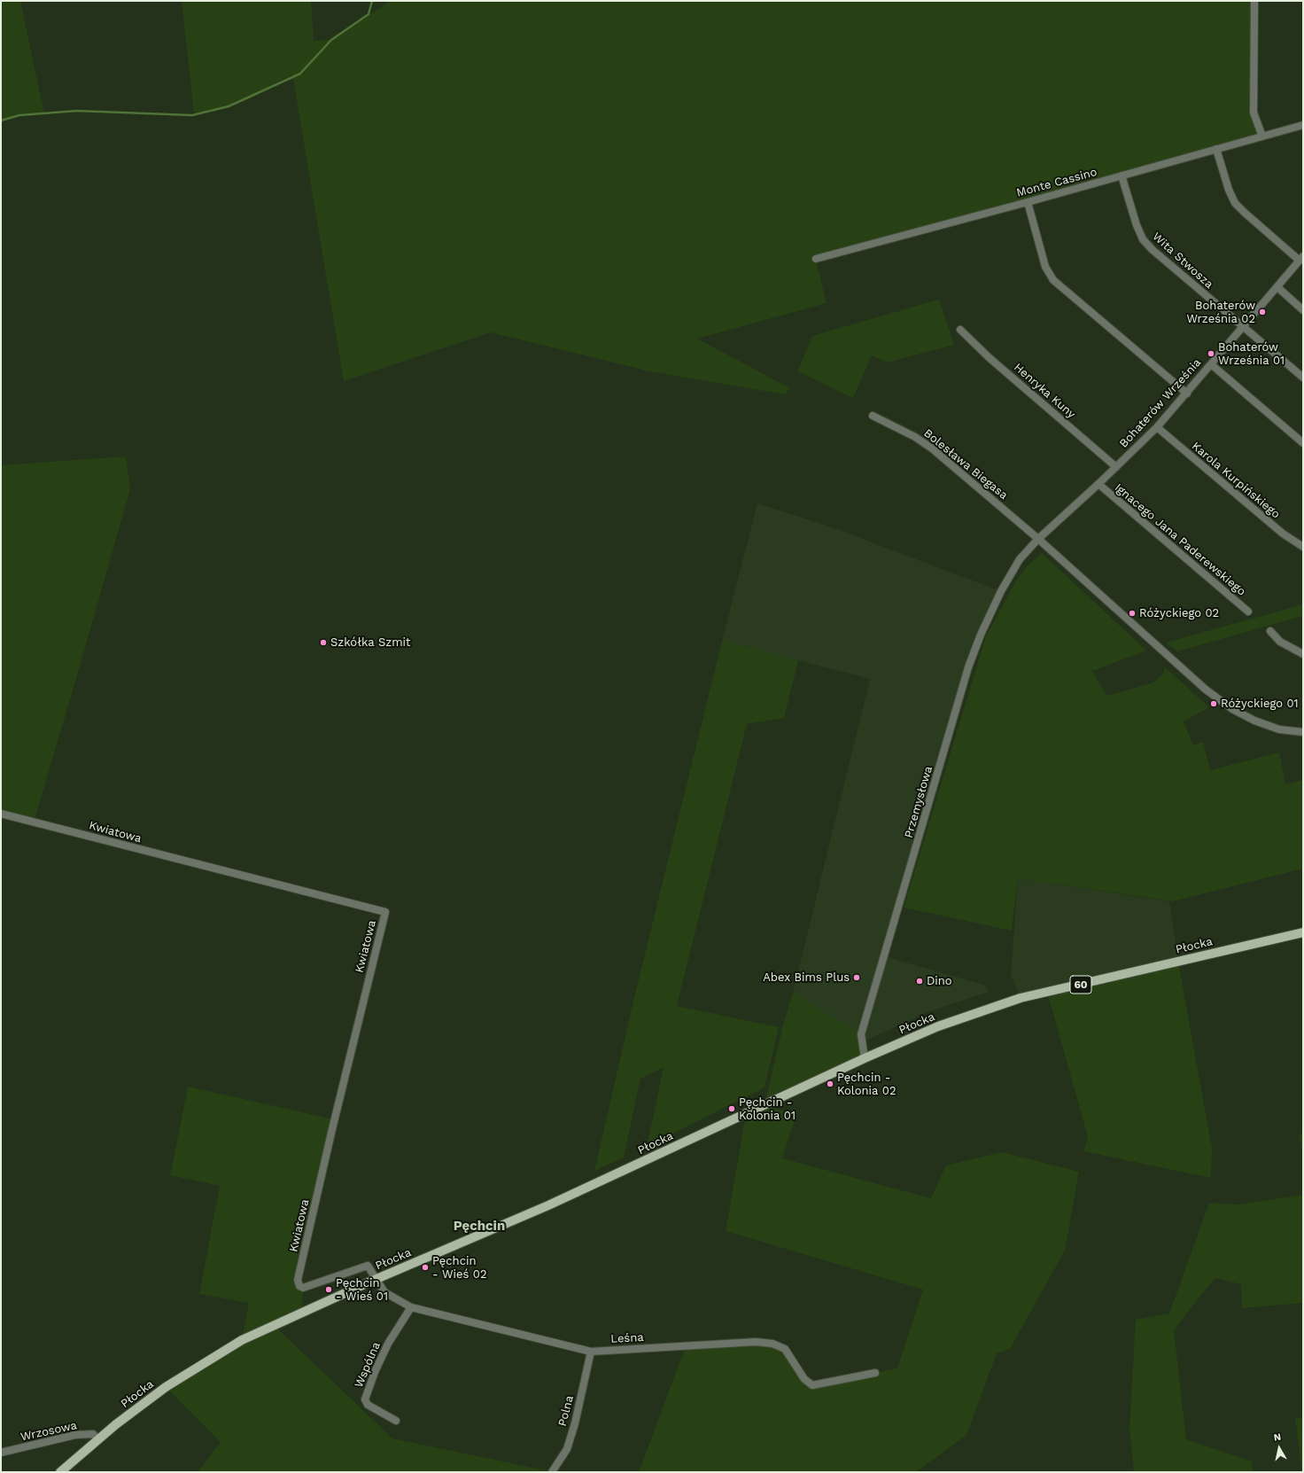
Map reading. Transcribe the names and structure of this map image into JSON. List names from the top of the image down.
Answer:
{
  "streets": {
    "main road": ["Płocka", "60"],
    "street": [
      "Monte Cassino",
      "Wita Stwosza",
      "Henryka Kuny",
      "Bohaterów Września",
      "Bolesława Biegasa",
      "Karola Kurpińskiego",
      "Ignacego Jana Paderewskiego",
      "Przemysłowa",
      "Kwiatowa",
      "Leśna",
      "Wspólna",
      "Polna",
      "Wrzosowa"
    ]
  },
  "crossings": [
    ["Monte Cassino", "Wita Stwosza"],
    ["Wita Stwosza", "Bohaterów Września"],
    ["Henryka Kuny", "Bohaterów Września"],
    ["Bohaterów Września", "Bolesława Biegasa"],
    ["Bohaterów Września", "Karola Kurpińskiego"],
    ["Bohaterów Września", "Ignacego Jana Paderewskiego"],
    ["Bohaterów Września", "Przemysłowa"],
    ["Bolesława Biegasa", "Przemysłowa"],
    ["Przemysłowa", "Płocka"],
    ["Kwiatowa", "Płocka"],
    ["Kwiatowa", "Leśna"],
    ["Płocka", "Leśna"],
    ["Płocka", "Wrzosowa"],
    ["Leśna", "Wspólna"],
    ["Leśna", "Polna"]
  ],
  "districts": ["Pęchcin"],
  "places": [
    "Bohaterów Września 02",
    "Bohaterów Września 01",
    "Różyckiego 02",
    "Szkółka Szmit",
    "Różyckiego 01",
    "Abex Bims Plus",
    "Dino",
    "Pęchcin - Kolonia 02",
    "Pęchcin - Kolonia 01",
    "Pęchcin - Wieś 02",
    "Pęchcin - Wieś 01"
  ],
  "north": "top"
}
